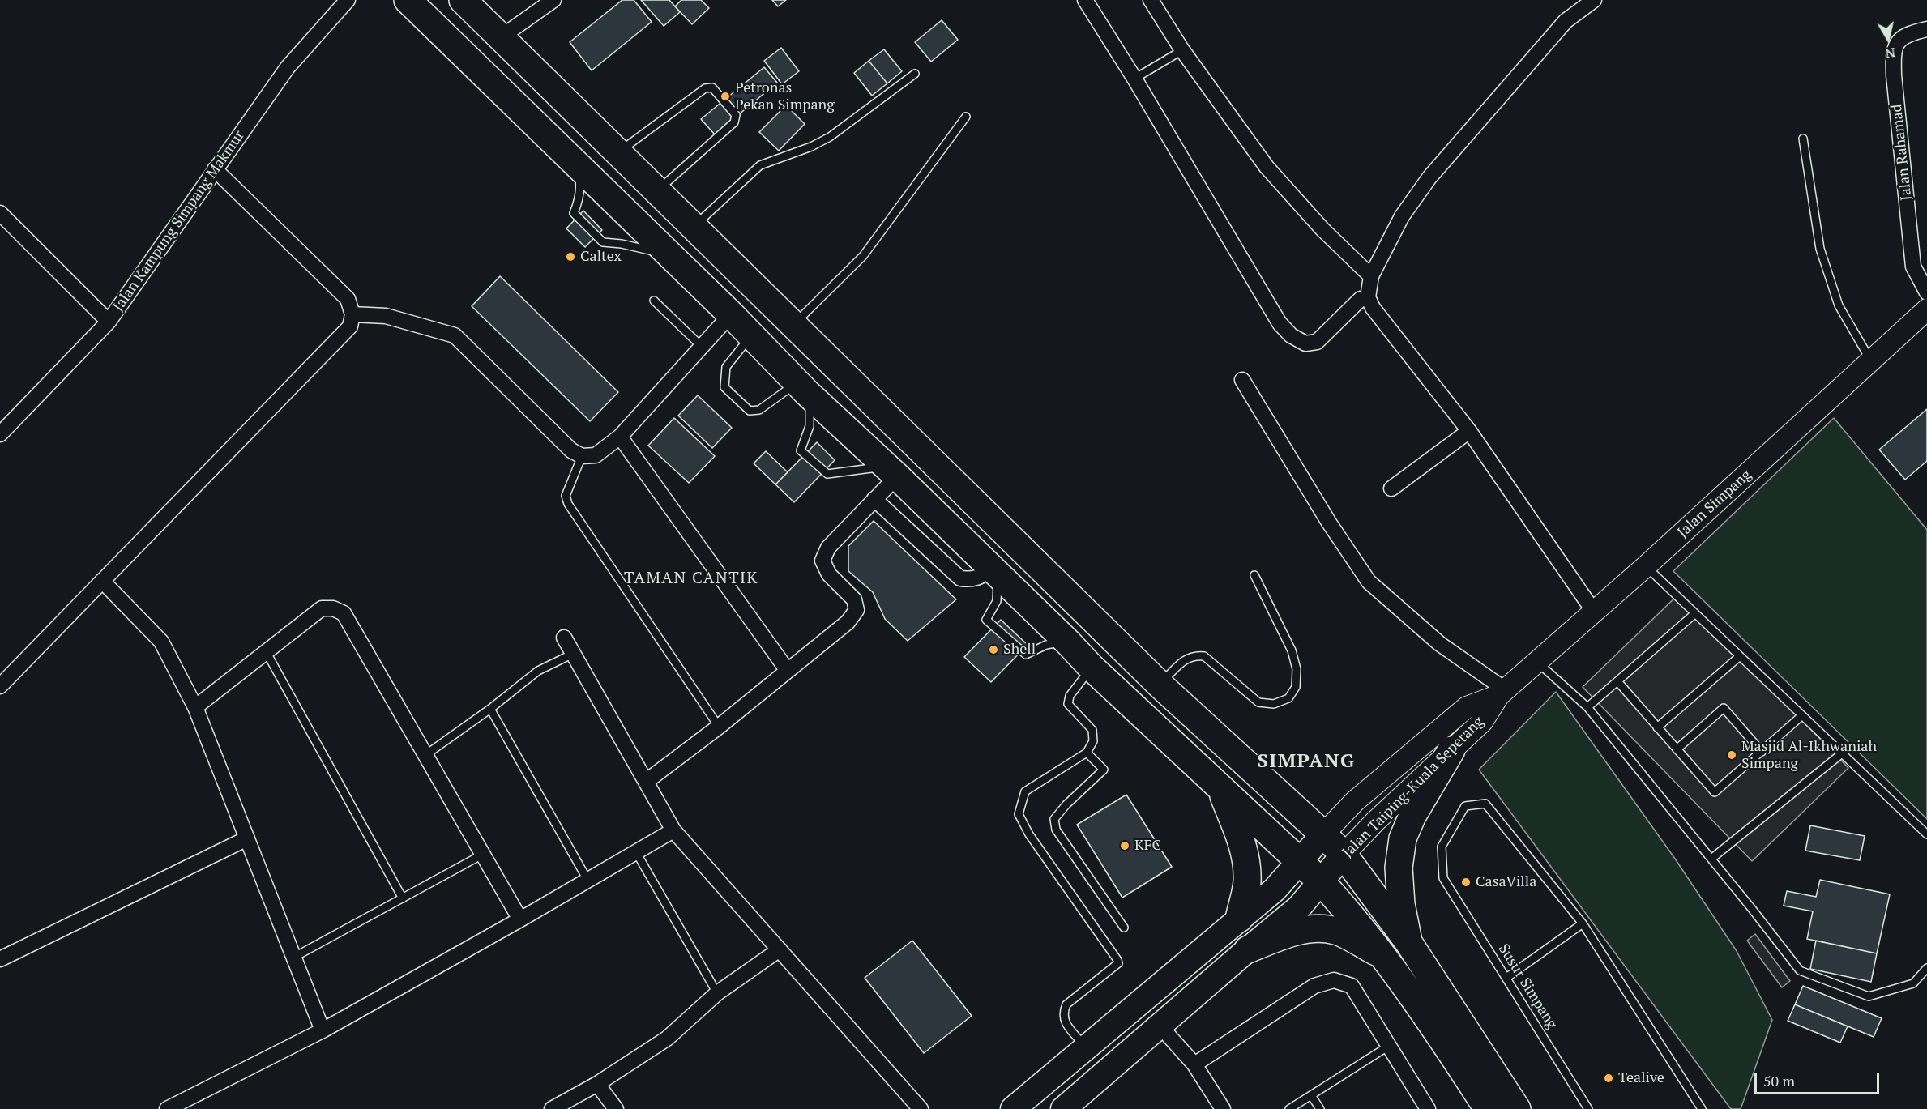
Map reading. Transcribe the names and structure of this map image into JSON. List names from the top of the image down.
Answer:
{
  "streets": {
    "main road": ["Jalan Simpang", "Jalan Taiping-Kuala Sepetang"],
    "street": ["Jalan Rahamad", "Jalan Kampung Simpang Makmur"],
    "lane": ["Susur Simpang"]
  },
  "crossings": [
    ["Jalan Simpang", "Jalan Taiping-Kuala Sepetang"]
  ],
  "districts": ["TAMAN CANTIK", "SIMPANG"],
  "places": [
    "Petronas Pekan Simpang",
    "Caltex",
    "Shell",
    "Masjid Al-Ikhwaniah Simpang",
    "KFC",
    "CasaVilla",
    "Tealive"
  ],
  "scale_bar": "50 m",
  "north": "bottom"
}
